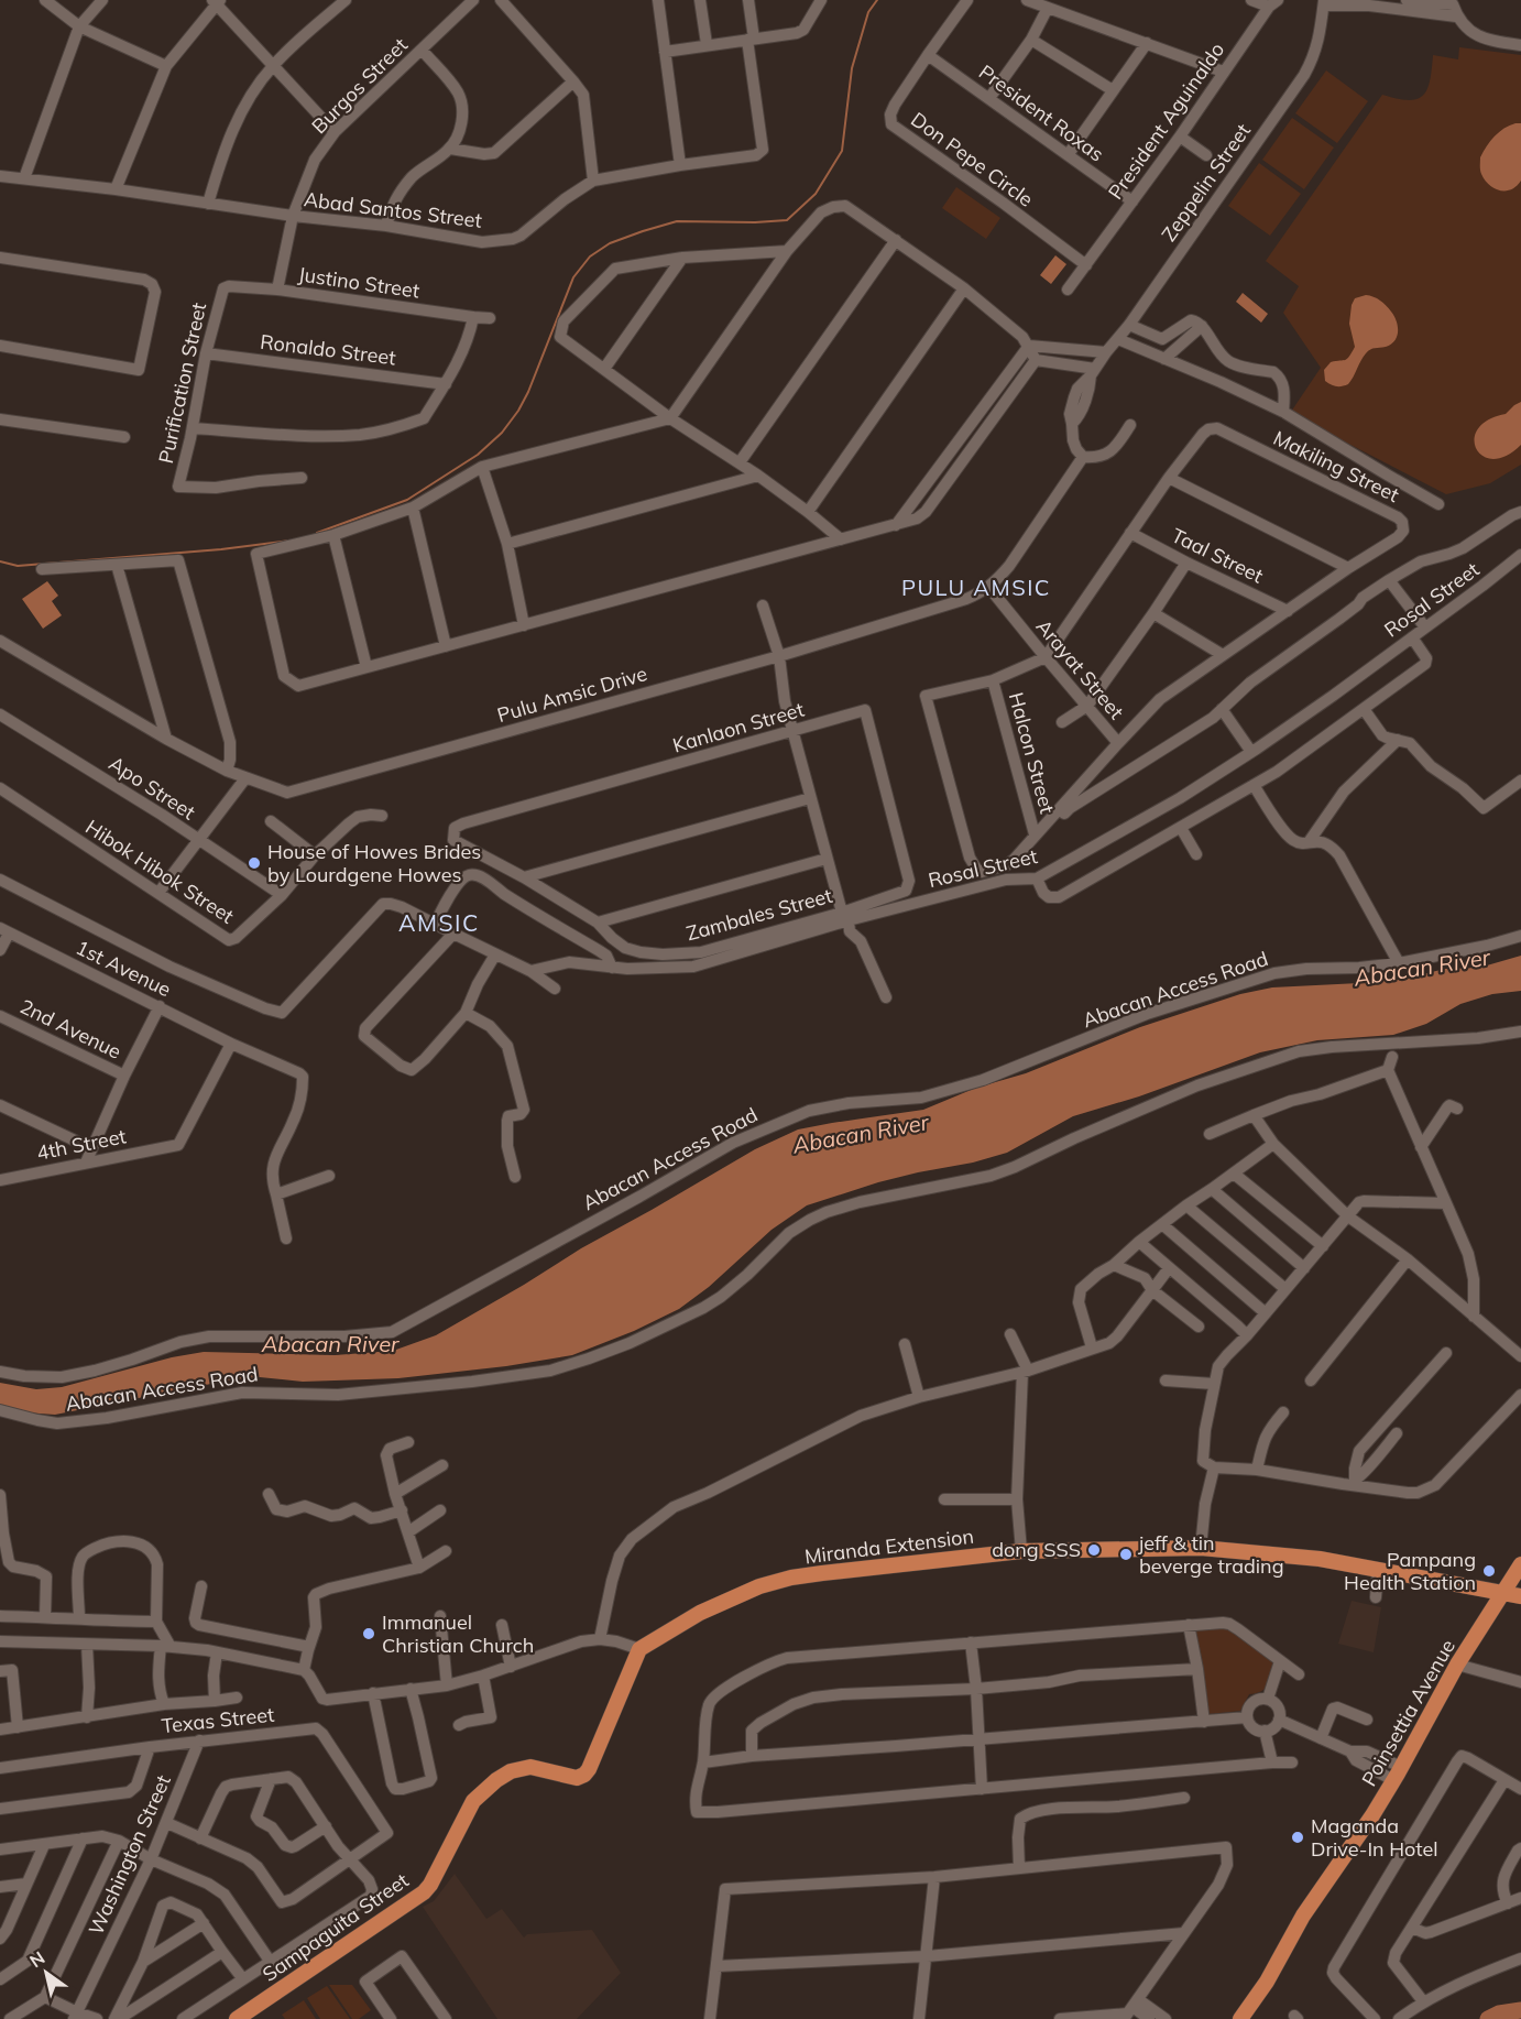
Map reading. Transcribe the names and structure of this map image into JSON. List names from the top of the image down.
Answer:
{
  "streets": {
    "main road": ["Miranda Extension", "Poinsettia Avenue", "Sampaguita Street"],
    "street": [
      "Burgos Street",
      "President Roxas",
      "President Aguinaldo",
      "Don Pepe Circle",
      "Zeppelin Street",
      "Abad Santos Street",
      "Justino Street",
      "Ronaldo Street",
      "Purification Street",
      "Makiling Street",
      "Taal Street",
      "Rosal Street",
      "Arayat Street",
      "Pulu Amsic Drive",
      "Kanlaon Street",
      "Halcon Street",
      "Apo Street",
      "Hibok Hibok Street",
      "Zambales Street",
      "1st Avenue",
      "Abacan Access Road",
      "2nd Avenue",
      "4th Street",
      "Texas Street",
      "Washington Street"
    ]
  },
  "crossings": [
    ["Burgos Street", "Abad Santos Street"],
    ["Burgos Street", "Justino Street"],
    ["President Roxas", "President Aguinaldo"],
    ["President Roxas", "Don Pepe Circle"],
    ["President Aguinaldo", "Don Pepe Circle"],
    ["Zeppelin Street", "Pulu Amsic Drive"],
    ["Justino Street", "Purification Street"],
    ["Ronaldo Street", "Purification Street"],
    ["Makiling Street", "Taal Street"],
    ["Makiling Street", "Arayat Street"],
    ["Makiling Street", "Halcon Street"],
    ["Rosal Street", "Zambales Street"],
    ["Arayat Street", "Pulu Amsic Drive"],
    ["Kanlaon Street", "Zambales Street"],
    ["Apo Street", "Hibok Hibok Street"],
    ["1st Avenue", "4th Street"],
    ["Miranda Extension", "Poinsettia Avenue"],
    ["Miranda Extension", "Sampaguita Street"],
    ["Texas Street", "Washington Street"]
  ],
  "districts": ["PULU AMSIC", "AMSIC"],
  "water": ["Abacan River"],
  "places": [
    "House of Howes Brides by Lourdgene Howes",
    "dong SSS",
    "jeff & tin beverge trading",
    "Pampang Health Station",
    "Immanuel Christian Church",
    "Maganda Drive-In Hotel"
  ],
  "north": "top left"
}
